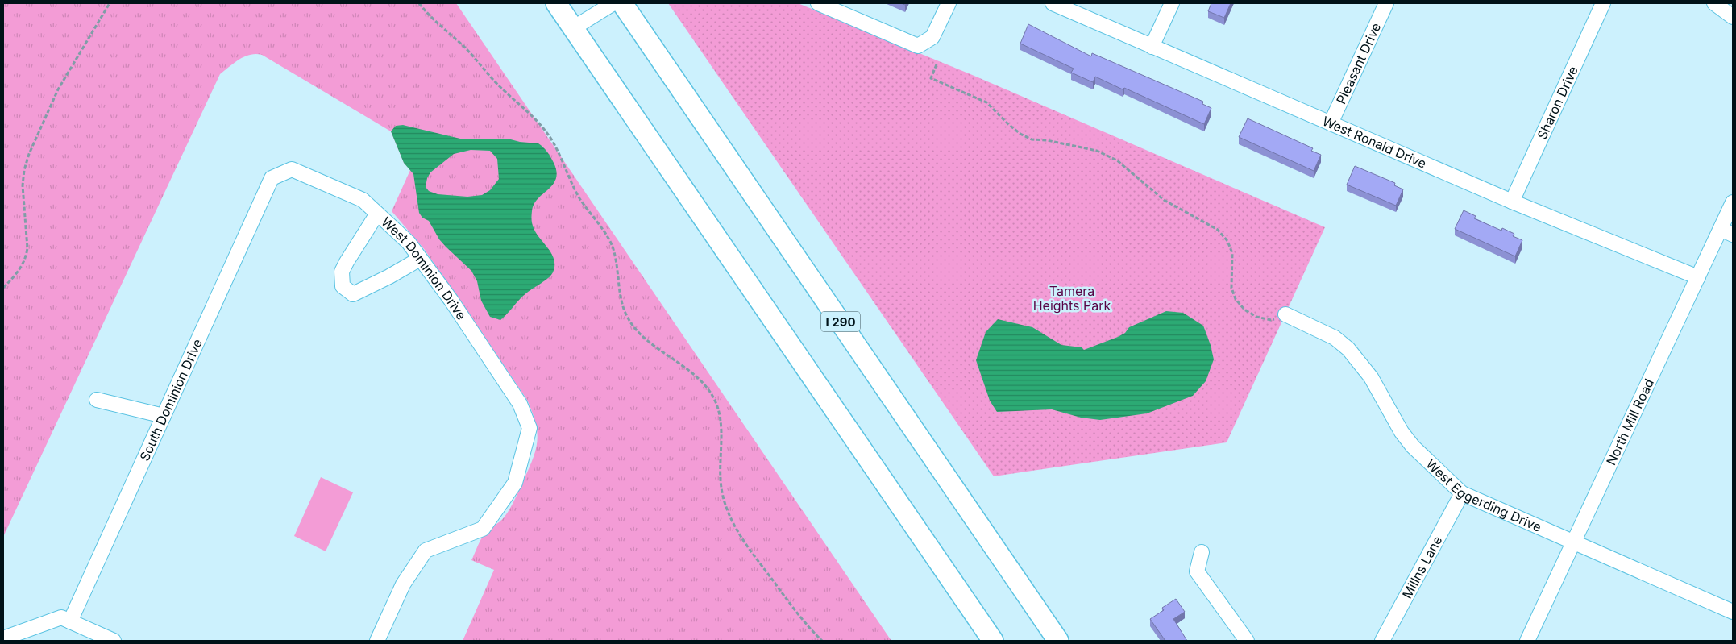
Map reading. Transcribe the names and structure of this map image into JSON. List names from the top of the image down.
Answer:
{
  "streets": {
    "highway": ["I 290"],
    "street": [
      "Pleasant Drive",
      "Sharon Drive",
      "West Ronald Drive",
      "West Dominion Drive",
      "South Dominion Drive",
      "North Mill Road",
      "West Eggerding Drive",
      "Millns Lane"
    ]
  },
  "crossings": [
    ["Pleasant Drive", "West Ronald Drive"],
    ["Sharon Drive", "West Ronald Drive"],
    ["West Ronald Drive", "North Mill Road"],
    ["West Dominion Drive", "South Dominion Drive"],
    ["North Mill Road", "West Eggerding Drive"],
    ["West Eggerding Drive", "Millns Lane"]
  ],
  "parks": ["Tamera Heights Park"]
}
